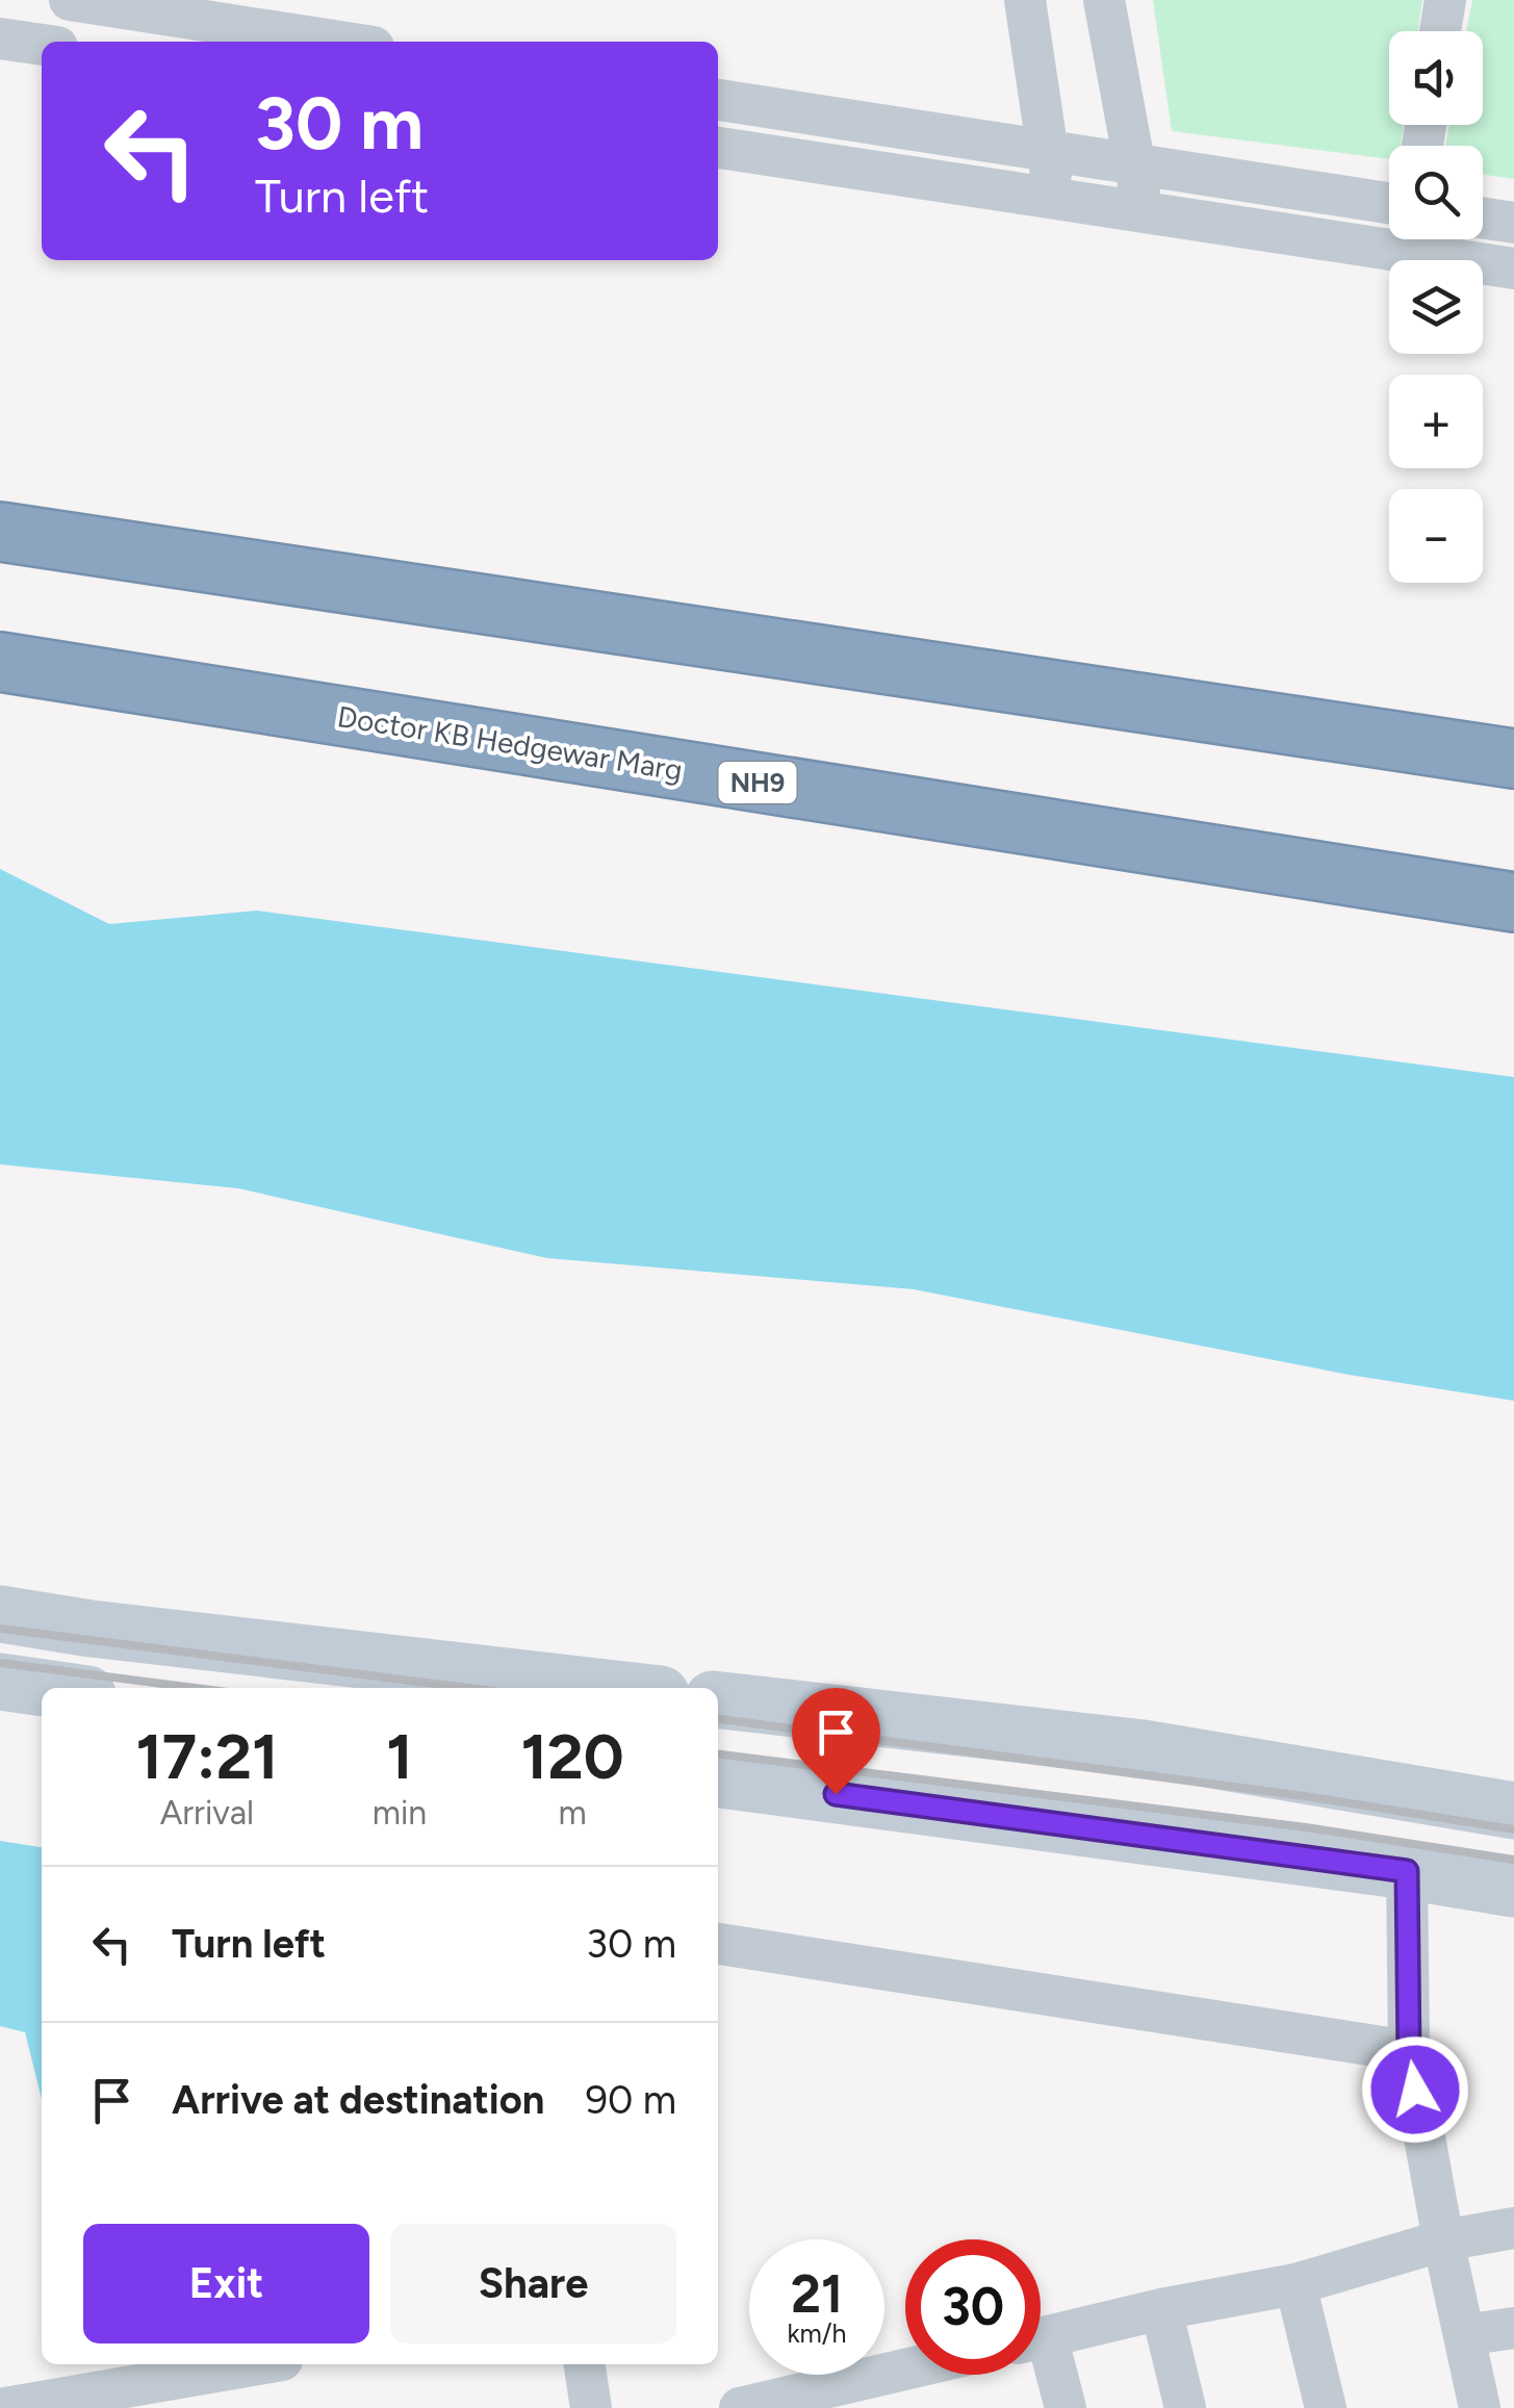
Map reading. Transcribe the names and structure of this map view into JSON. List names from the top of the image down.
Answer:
{
  "streets": {
    "highway": ["Doctor KB Hedgewar Marg", "NH9"]
  },
  "page": {
    "map_buttons": ["+", "−"],
    "turn": ["30 m", "Turn left"],
    "eta": [
      "17:21",
      "Arrival",
      "1",
      "min",
      "120",
      "m"
    ],
    "list": [
      {
        "name": "Turn left",
        "value": "30 m"
      },
      {
        "name": "Arrive at destination",
        "value": "90 m"
      }
    ],
    "buttons": ["Exit", "Share"],
    "speed": "21 km/h",
    "limit": "30"
  }
}
